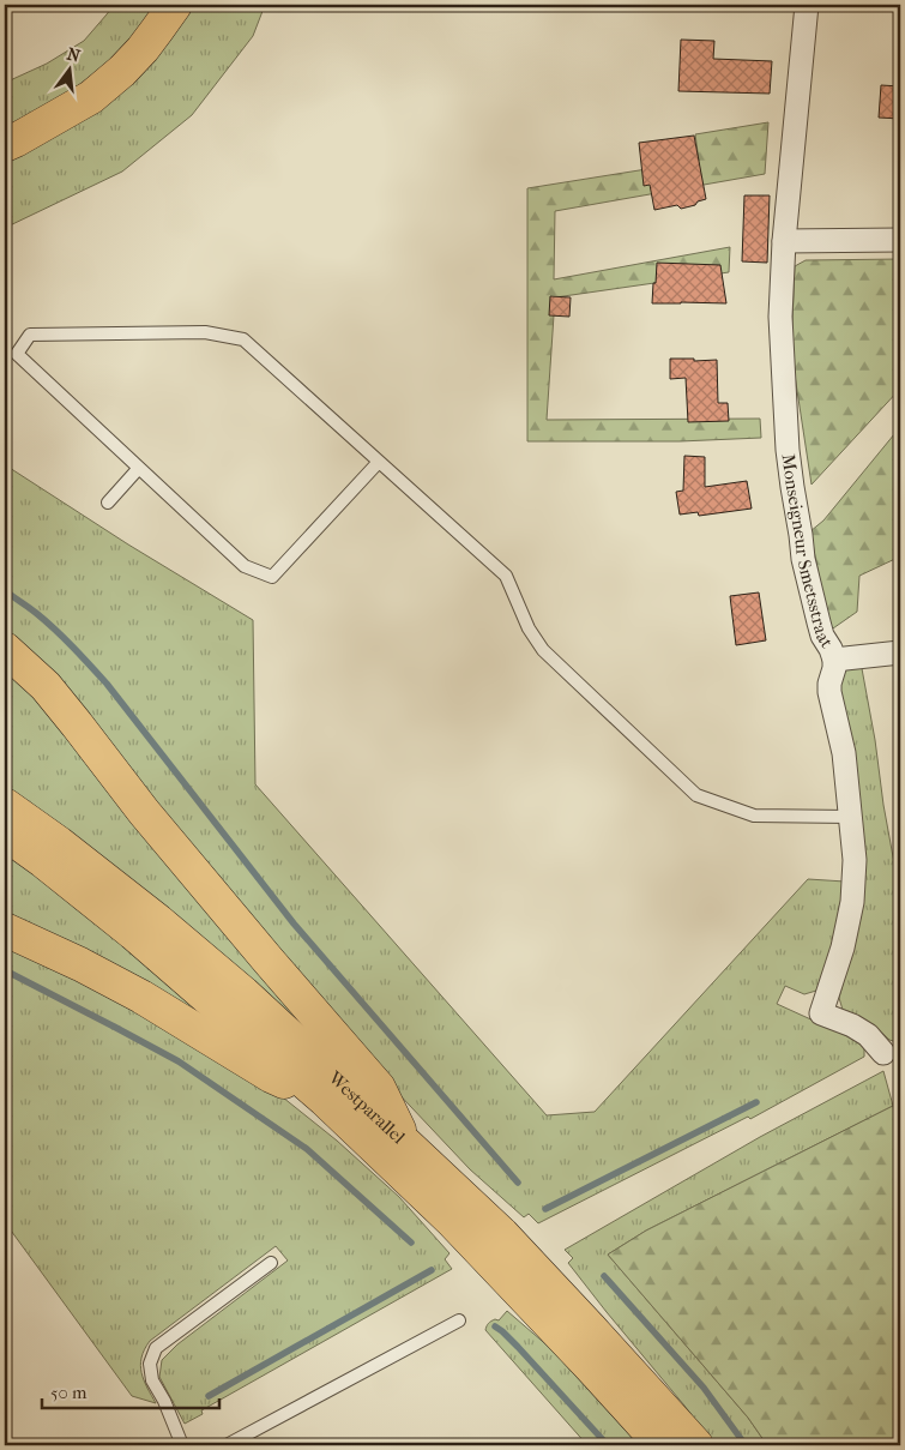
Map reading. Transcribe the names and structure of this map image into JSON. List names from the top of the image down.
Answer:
{
  "streets": {
    "main road": ["Westparallel"],
    "street": ["Monseigneur Smetsstraat"]
  },
  "scale_bar": "50 m",
  "north": "top"
}
